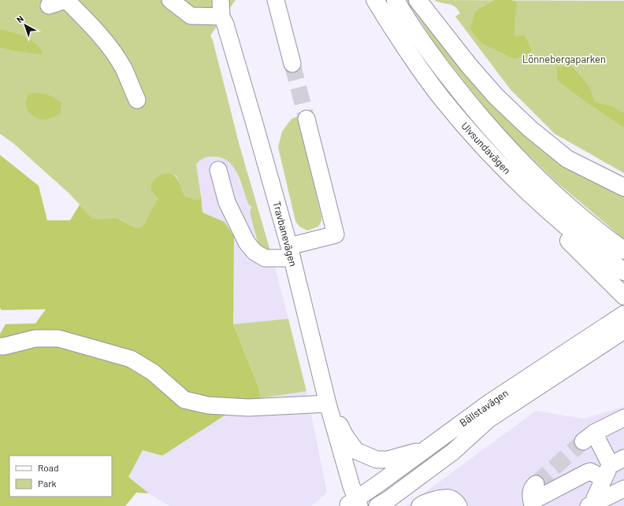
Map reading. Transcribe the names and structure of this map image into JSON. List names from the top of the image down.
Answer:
{
  "streets": {
    "main road": ["Ulvsundavägen"],
    "street": ["Travbanevägen", "Bällstavägen"]
  },
  "crossings": [
    ["Travbanevägen", "Bällstavägen"]
  ],
  "parks": ["Lönnebergaparken"],
  "legend": ["Road", "Park"],
  "north": "top left"
}
